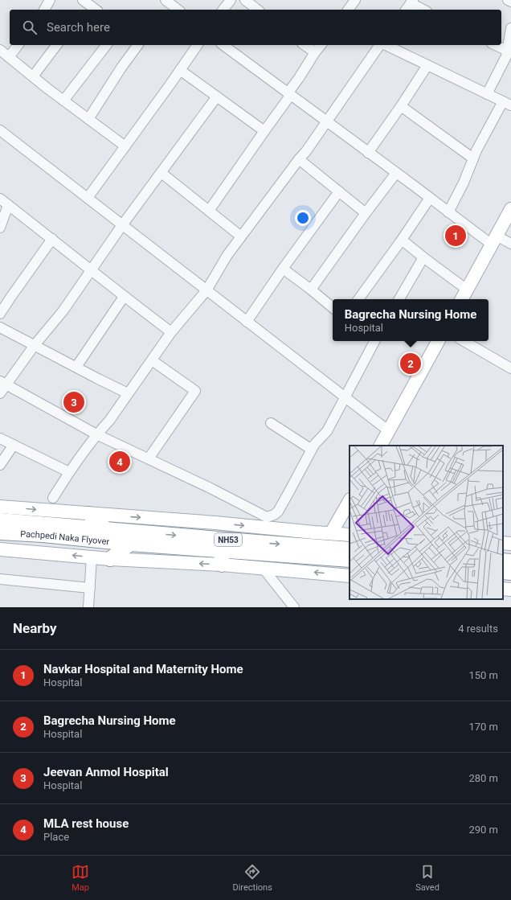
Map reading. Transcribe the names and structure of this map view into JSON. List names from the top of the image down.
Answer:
{
  "streets": {
    "highway": ["Pachpedi Naka Flyover", "NH53"]
  },
  "crossings": [
    ["Pachpedi Naka Flyover", "NH53"]
  ],
  "page": {
    "search": "Search here",
    "pins": [
      "1",
      "2",
      "3",
      "4"
    ],
    "popup": ["Bagrecha Nursing Home", "Hospital"],
    "heading": ["Nearby", "4 results"],
    "list": [
      {
        "mark": "1",
        "name": "Navkar Hospital and Maternity Home",
        "note": "Hospital",
        "value": "150 m"
      },
      {
        "mark": "2",
        "name": "Bagrecha Nursing Home",
        "note": "Hospital",
        "value": "170 m"
      },
      {
        "mark": "3",
        "name": "Jeevan Anmol Hospital",
        "note": "Hospital",
        "value": "280 m"
      },
      {
        "mark": "4",
        "name": "MLA rest house",
        "note": "Place",
        "value": "290 m"
      }
    ],
    "nav": ["Map", "Directions", "Saved"]
  }
}
